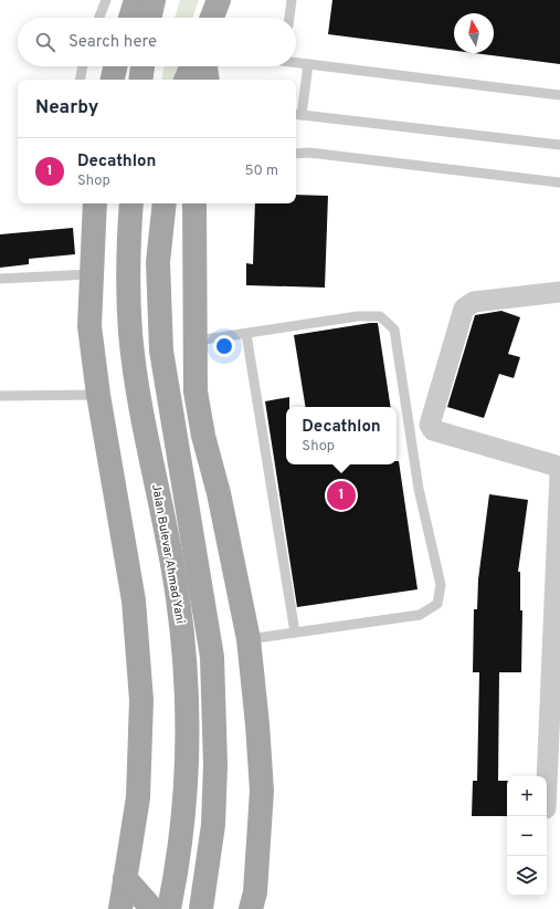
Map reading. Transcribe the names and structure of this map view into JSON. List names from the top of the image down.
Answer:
{
  "streets": {
    "main road": ["Jalan Bulevar Ahmad Yani"]
  },
  "north": "top",
  "page": {
    "search": "Search here",
    "heading": "Nearby",
    "list": [
      {
        "mark": "1",
        "name": "Decathlon",
        "note": "Shop",
        "value": "50 m"
      }
    ],
    "popup": ["Decathlon", "Shop"],
    "pins": "1",
    "map_buttons": ["+", "−"]
  }
}
